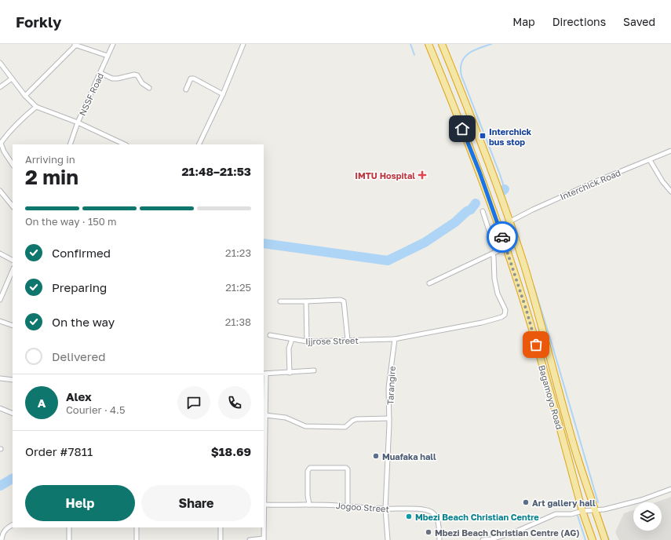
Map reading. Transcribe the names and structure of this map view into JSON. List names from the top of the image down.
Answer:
{
  "streets": {
    "highway": ["Bagamoyo Road"],
    "street": [
      "NSSF Road",
      "Interchick Road",
      "Ijjrose Street",
      "Tarangire",
      "Jogoo Street"
    ]
  },
  "crossings": [
    ["Interchick Road", "Bagamoyo Road"],
    ["Ijjrose Street", "Tarangire"],
    ["Tarangire", "Jogoo Street"]
  ],
  "places": {
    "transit": ["Interchick bus stop"],
    "health": ["IMTU Hospital"],
    "other": [
      "Muafaka hall",
      "Art gallery hall",
      "Mbezi Beach Christian Centre",
      "Mbezi Beach Christian Centre (AG)"
    ]
  },
  "page": {
    "header": "Forkly",
    "nav": ["Map", "Directions", "Saved"],
    "heading": ["2 min", "Arriving in", "21:48–21:53"],
    "panel": [
      "Alex",
      "Courier · 4.5",
      "Order #7811",
      "$18.69"
    ],
    "bar": "On the way · 150 m",
    "list": [
      ["Confirmed", "21:23"],
      ["Preparing", "21:25"],
      ["On the way", "21:38"],
      "Delivered"
    ],
    "round": "A",
    "buttons": ["Help", "Share"]
  }
}
